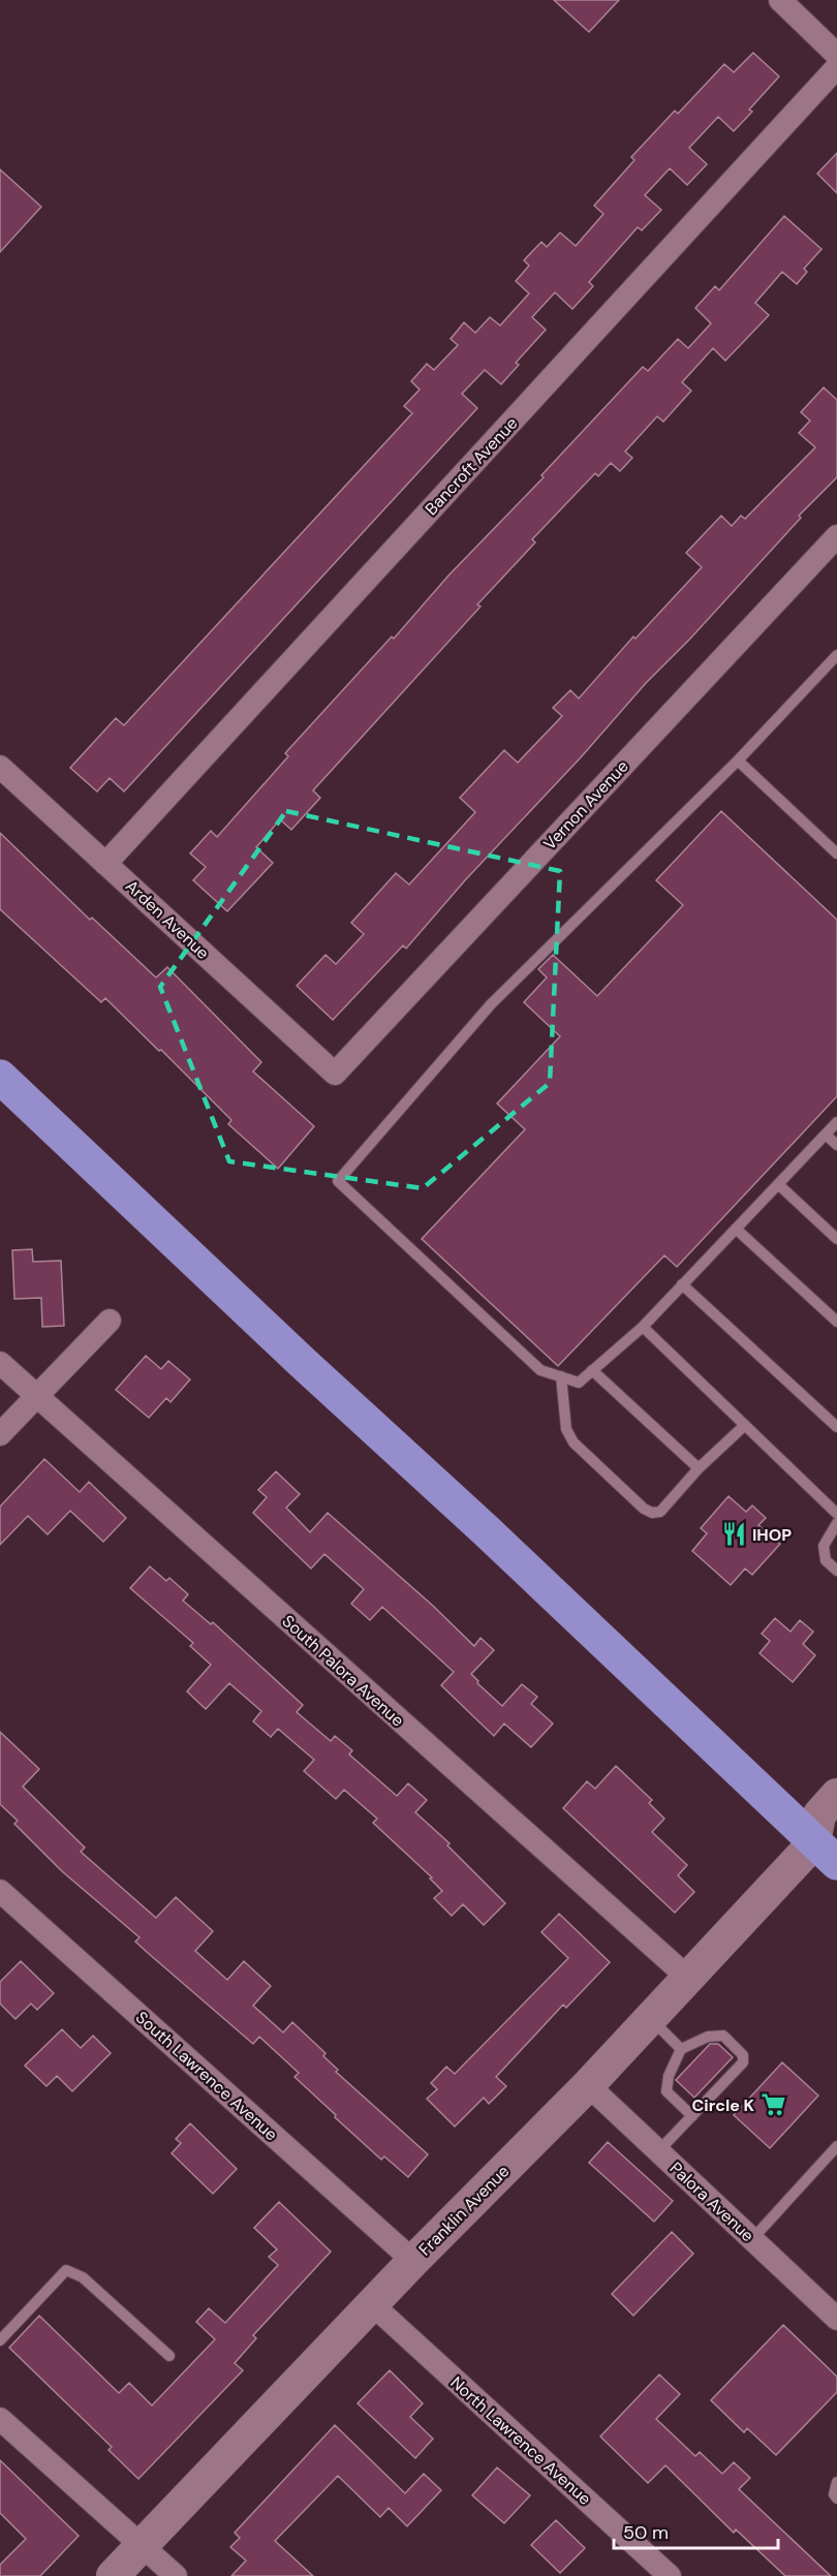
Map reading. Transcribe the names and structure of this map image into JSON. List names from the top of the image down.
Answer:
{
  "streets": {
    "street": [
      "Bancroft Avenue",
      "Vernon Avenue",
      "Arden Avenue",
      "South Palora Avenue",
      "South Lawrence Avenue",
      "Palora Avenue",
      "Franklin Avenue",
      "North Lawrence Avenue"
    ]
  },
  "crossings": [
    ["Bancroft Avenue", "Arden Avenue"],
    ["Vernon Avenue", "Arden Avenue"],
    ["South Palora Avenue", "Franklin Avenue"],
    ["South Lawrence Avenue", "Franklin Avenue"],
    ["Palora Avenue", "Franklin Avenue"],
    ["Franklin Avenue", "North Lawrence Avenue"]
  ],
  "places": {
    "restaurant": ["IHOP"],
    "supermarket": ["Circle K"]
  },
  "scale_bar": "50 m"
}
